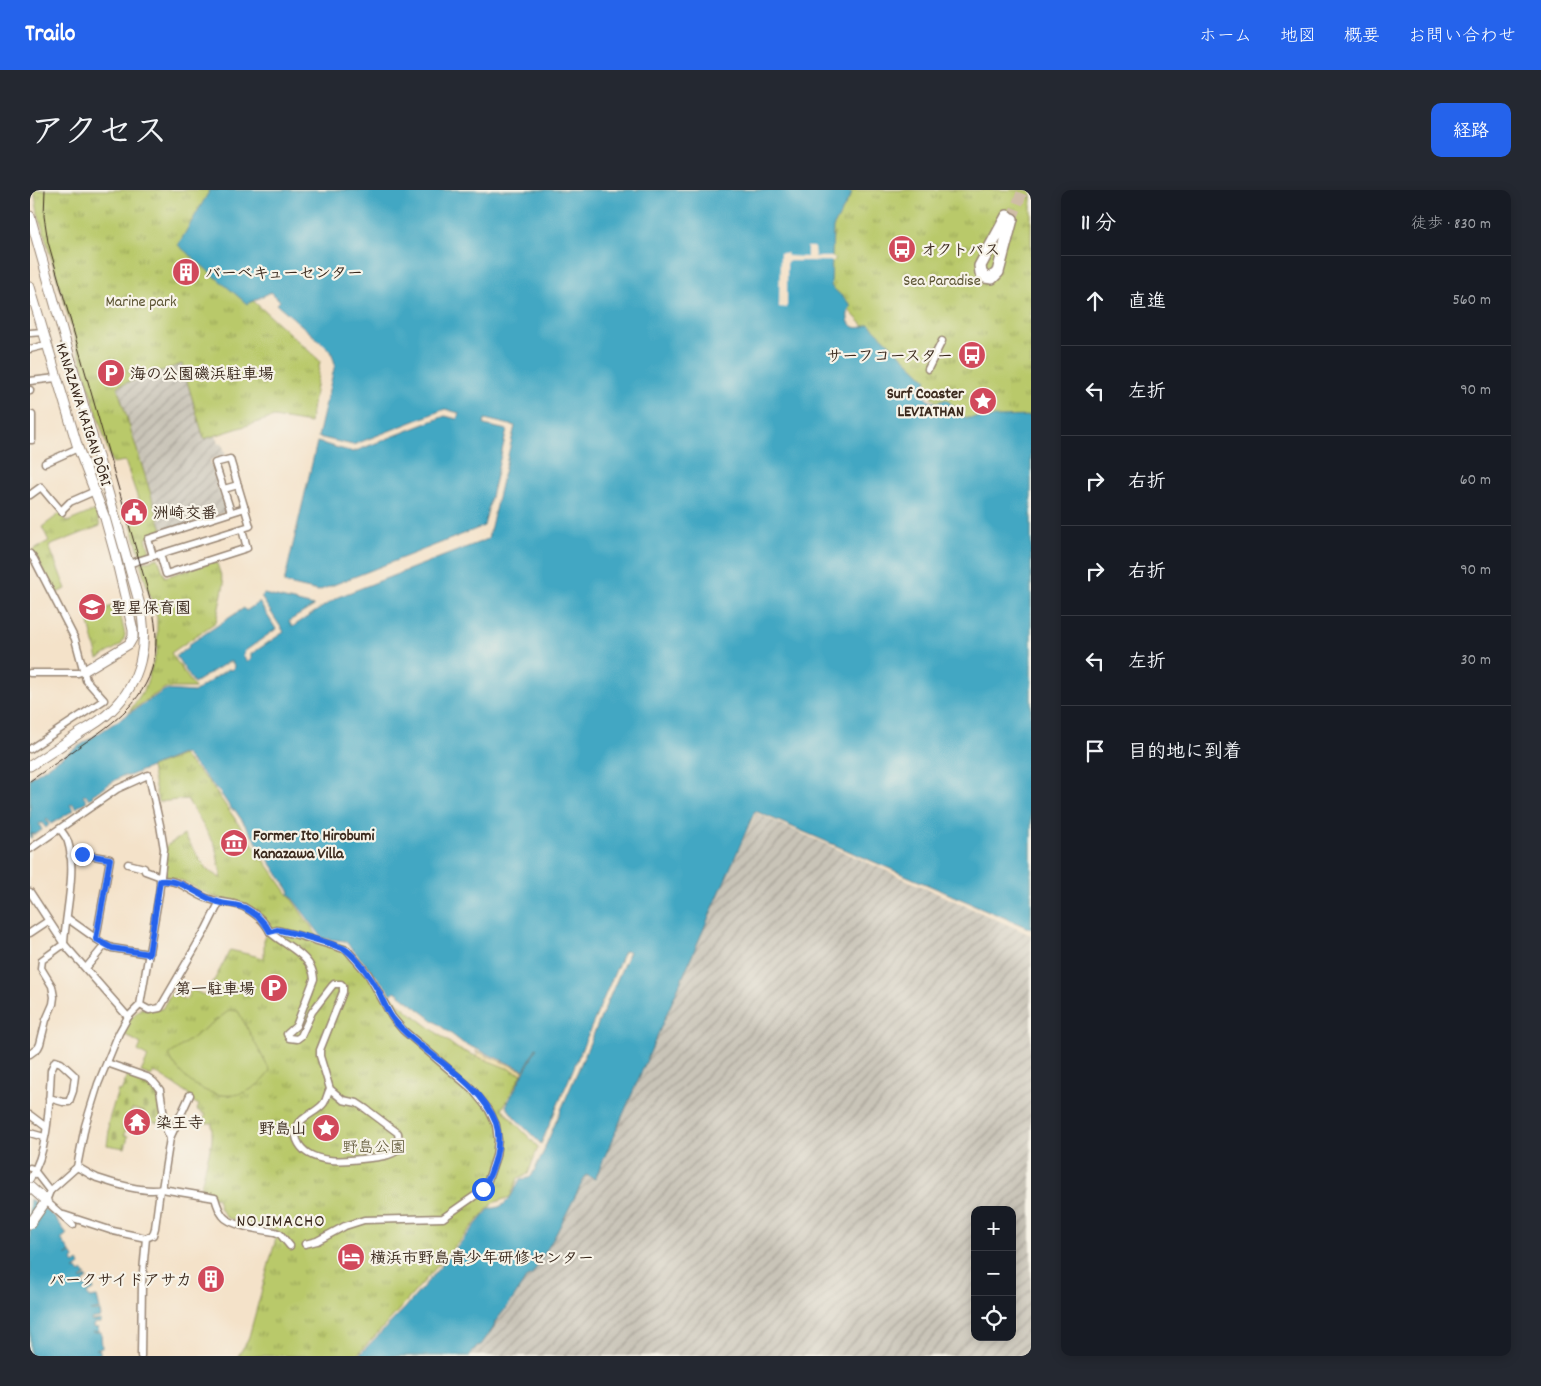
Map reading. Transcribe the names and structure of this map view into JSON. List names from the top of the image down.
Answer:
{
  "streets": {
    "street": ["KANAZAWA KAIGAN DŌRI"]
  },
  "districts": ["NOJIMACHO"],
  "parks": ["Sea Paradise", "Marine park", "野島公園"],
  "places": {
    "bus stop": ["オクトパス", "サーフコースター"],
    "building": ["バーベキューセンター", "パークサイドアサカ"],
    "parking": ["海の公園磯浜駐車場", "第一駐車場"],
    "place": ["Surf Coaster LEVIATHAN", "野島山"],
    "public building": ["洲崎交番"],
    "school or university": ["聖星保育園"],
    "museum": ["Former Ito Hirobumi Kanazawa Villa"],
    "temple": ["染王寺"],
    "hotel": ["横浜市野島青少年研修センター"]
  },
  "page": {
    "header": "Trailo",
    "nav": [
      "ホーム",
      "地図",
      "概要",
      "お問い合わせ"
    ],
    "title": "アクセス",
    "buttons": "経路",
    "heading": ["11 分", "徒歩 · 830 m"],
    "list": [
      ["直進", "560 m"],
      ["左折", "90 m"],
      ["右折", "60 m"],
      ["右折", "90 m"],
      ["左折", "30 m"],
      "目的地に到着"
    ],
    "map_buttons": ["+", "−"]
  }
}
